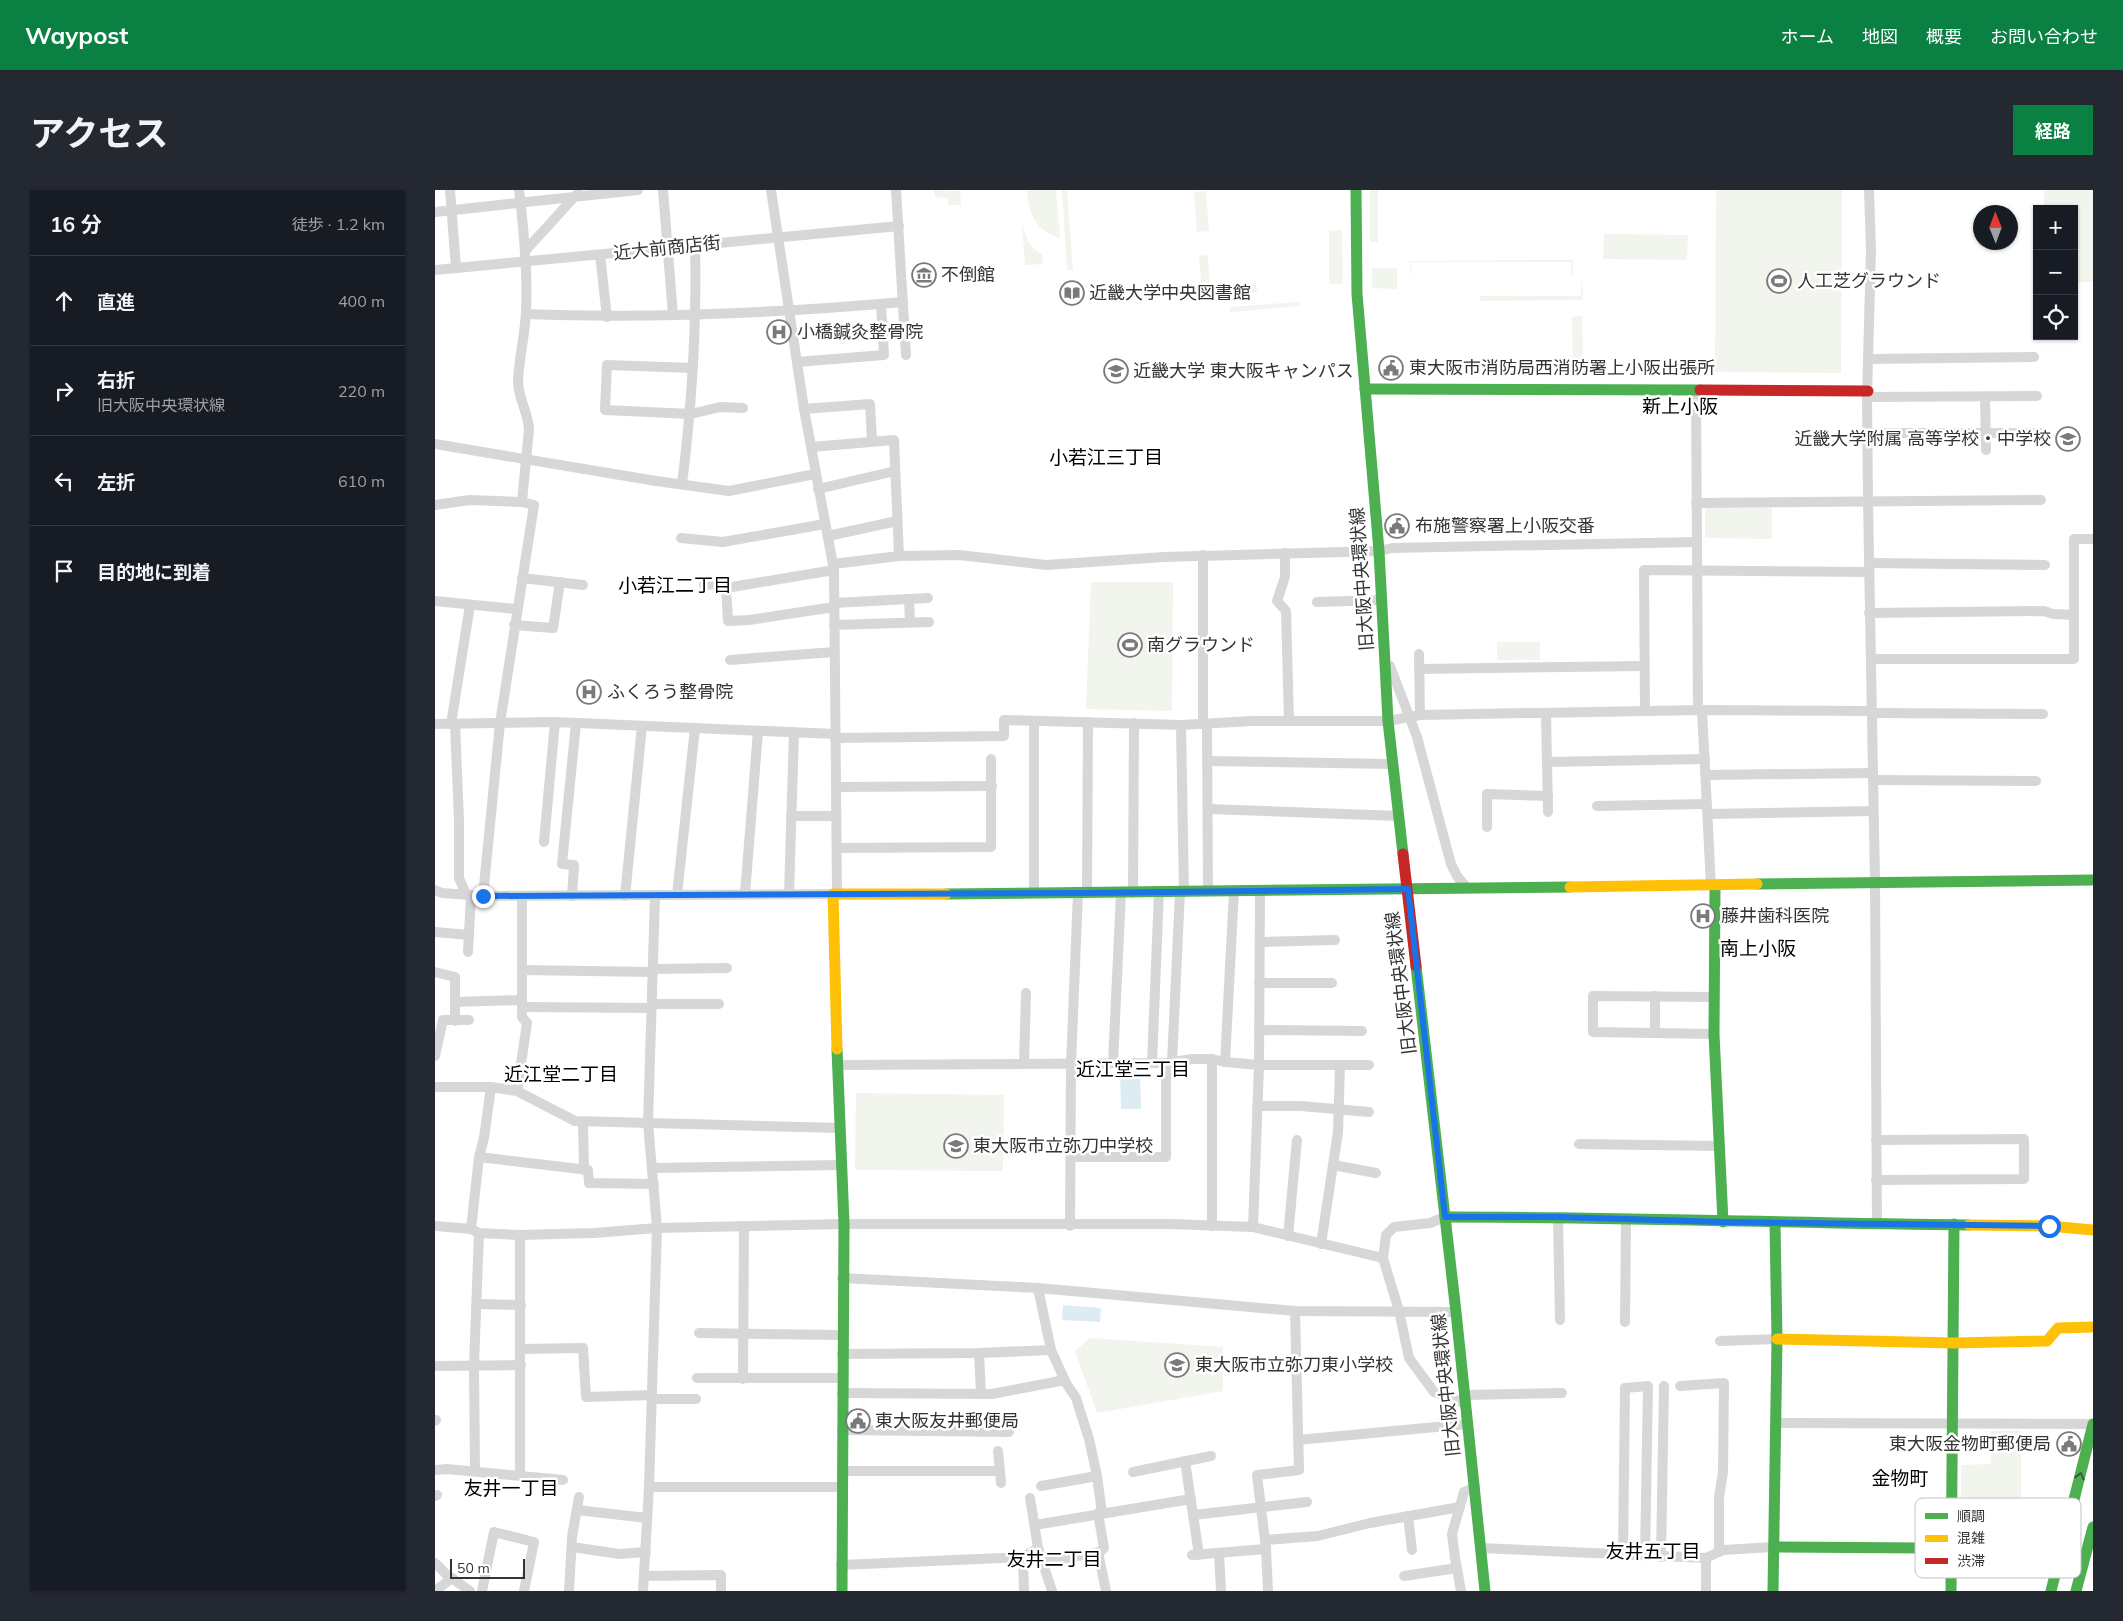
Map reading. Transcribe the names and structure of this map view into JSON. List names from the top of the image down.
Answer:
{
  "streets": {
    "street": ["近大前商店街", "旧大阪中央環状線"]
  },
  "districts": [
    "新上小阪",
    "小若江三丁目",
    "小若江二丁目",
    "南上小阪",
    "近江堂三丁目",
    "近江堂二丁目",
    "金物町",
    "友井一丁目",
    "友井五丁目",
    "友井二丁目"
  ],
  "places": {
    "museum": ["不倒館"],
    "sports": ["人工芝グラウンド", "南グラウンド"],
    "library": ["近畿大学中央図書館"],
    "hospital": ["小橋鍼灸整骨院", "ふくろう整骨院", "藤井歯科医院"],
    "public building": [
      "東大阪市消防局西消防署上小阪出張所",
      "布施警察署上小阪交番",
      "東大阪友井郵便局",
      "東大阪金物町郵便局"
    ],
    "school or university": [
      "近畿大学 東大阪キャンパス",
      "近畿大学附属 高等学校・中学校",
      "東大阪市立弥刀中学校",
      "東大阪市立弥刀東小学校"
    ]
  },
  "legend": ["順調", "混雑", "渋滞"],
  "scale_bar": "50 m",
  "north": "top",
  "page": {
    "header": "Waypost",
    "nav": [
      "ホーム",
      "地図",
      "概要",
      "お問い合わせ"
    ],
    "title": "アクセス",
    "buttons": "経路",
    "heading": ["16 分", "徒歩 · 1.2 km"],
    "map_buttons": ["+", "−"],
    "list": [
      ["直進", "400 m"],
      ["右折", "旧大阪中央環状線", "220 m"],
      ["左折", "610 m"],
      "目的地に到着"
    ],
    "scale": "50 m"
  }
}
